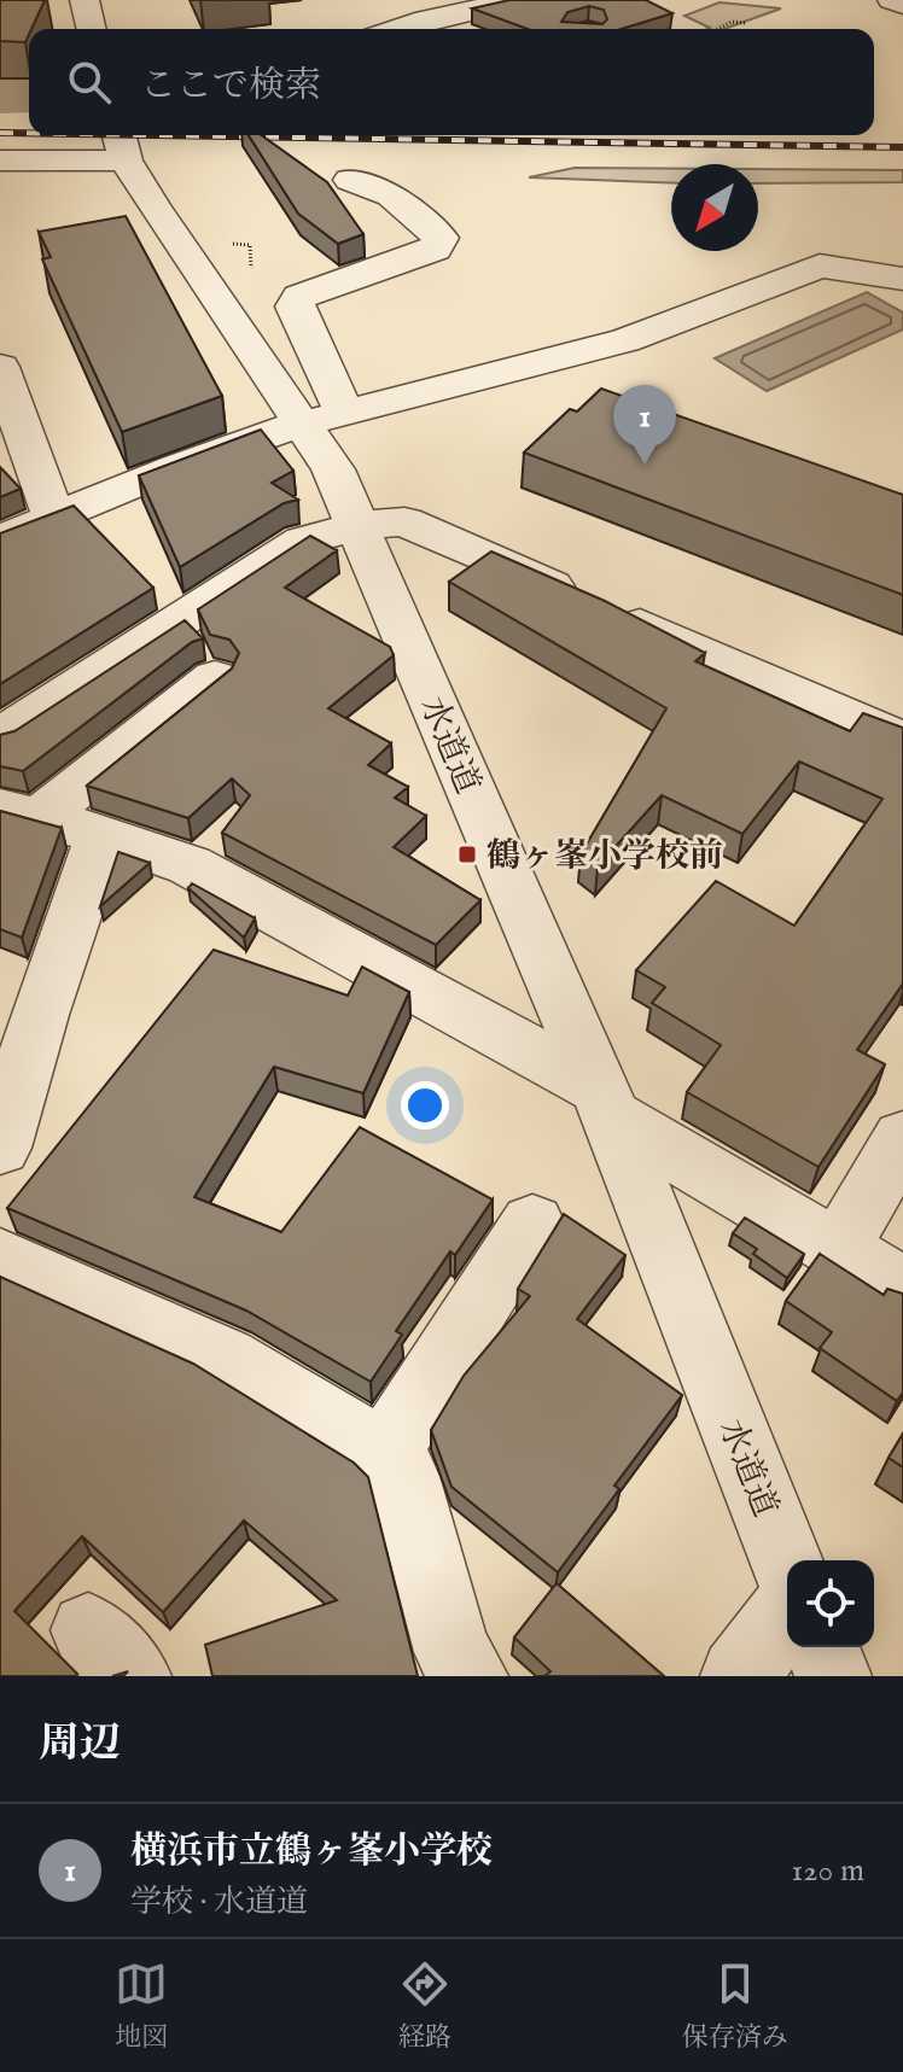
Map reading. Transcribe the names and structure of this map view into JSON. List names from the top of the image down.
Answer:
{
  "streets": {
    "street": ["水道道"]
  },
  "places": {
    "transit": ["鶴ヶ峯小学校前"]
  },
  "north": "bottom left",
  "page": {
    "search": "ここで検索",
    "pins": "1",
    "heading": "周辺",
    "list": [
      {
        "mark": "1",
        "name": "横浜市立鶴ヶ峯小学校",
        "note": "学校 · 水道道",
        "value": "120 m"
      }
    ],
    "nav": ["地図", "経路", "保存済み"]
  }
}
